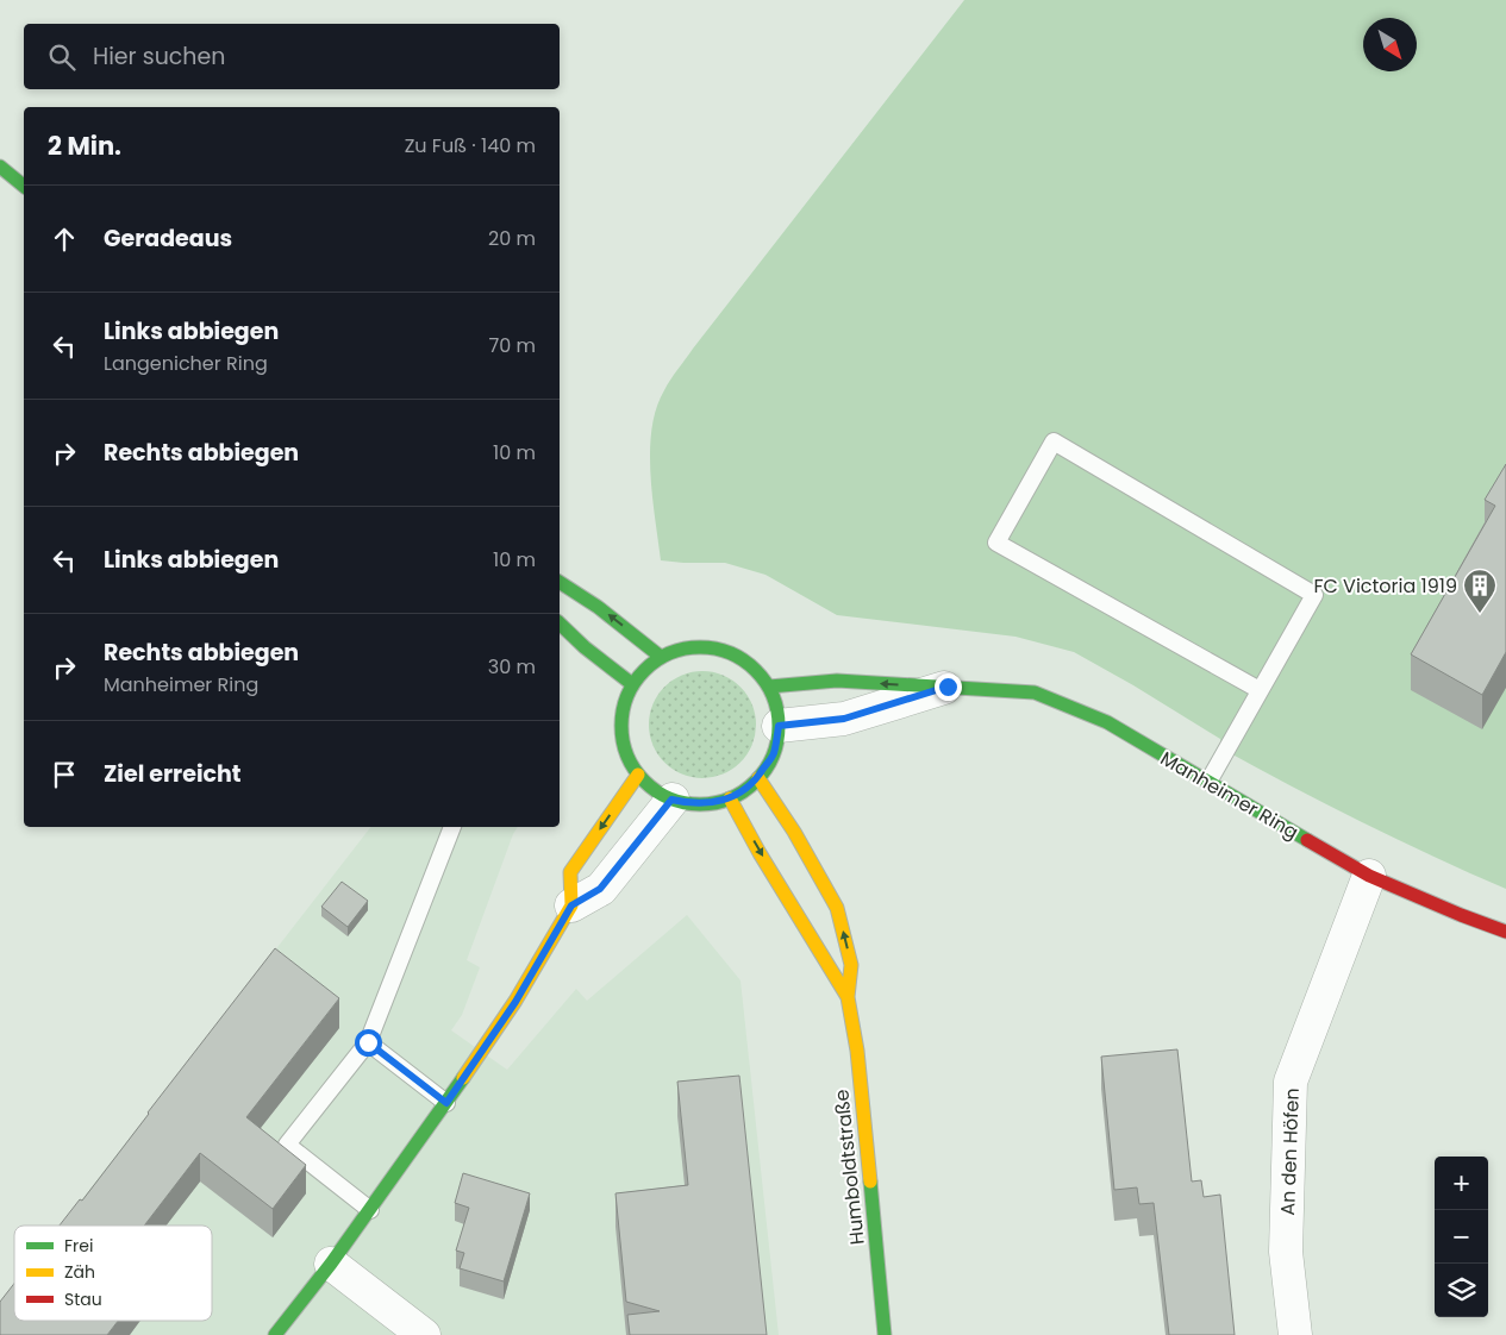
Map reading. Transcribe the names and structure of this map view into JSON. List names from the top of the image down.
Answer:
{
  "streets": {
    "street": ["Manheimer Ring", "An den Höfen", "Humboldtstraße"]
  },
  "crossings": [
    ["Manheimer Ring", "An den Höfen"],
    ["Manheimer Ring", "Humboldtstraße"]
  ],
  "places": {
    "building": ["FC Victoria 1919"]
  },
  "legend": ["Frei", "Zäh", "Stau"],
  "north": "bottom right",
  "page": {
    "search": "Hier suchen",
    "heading": ["2 Min.", "Zu Fuß · 140 m"],
    "list": [
      ["Geradeaus", "20 m"],
      ["Links abbiegen", "Langenicher Ring", "70 m"],
      ["Rechts abbiegen", "10 m"],
      ["Links abbiegen", "10 m"],
      ["Rechts abbiegen", "Manheimer Ring", "30 m"],
      "Ziel erreicht"
    ],
    "map_buttons": ["+", "−"]
  }
}
